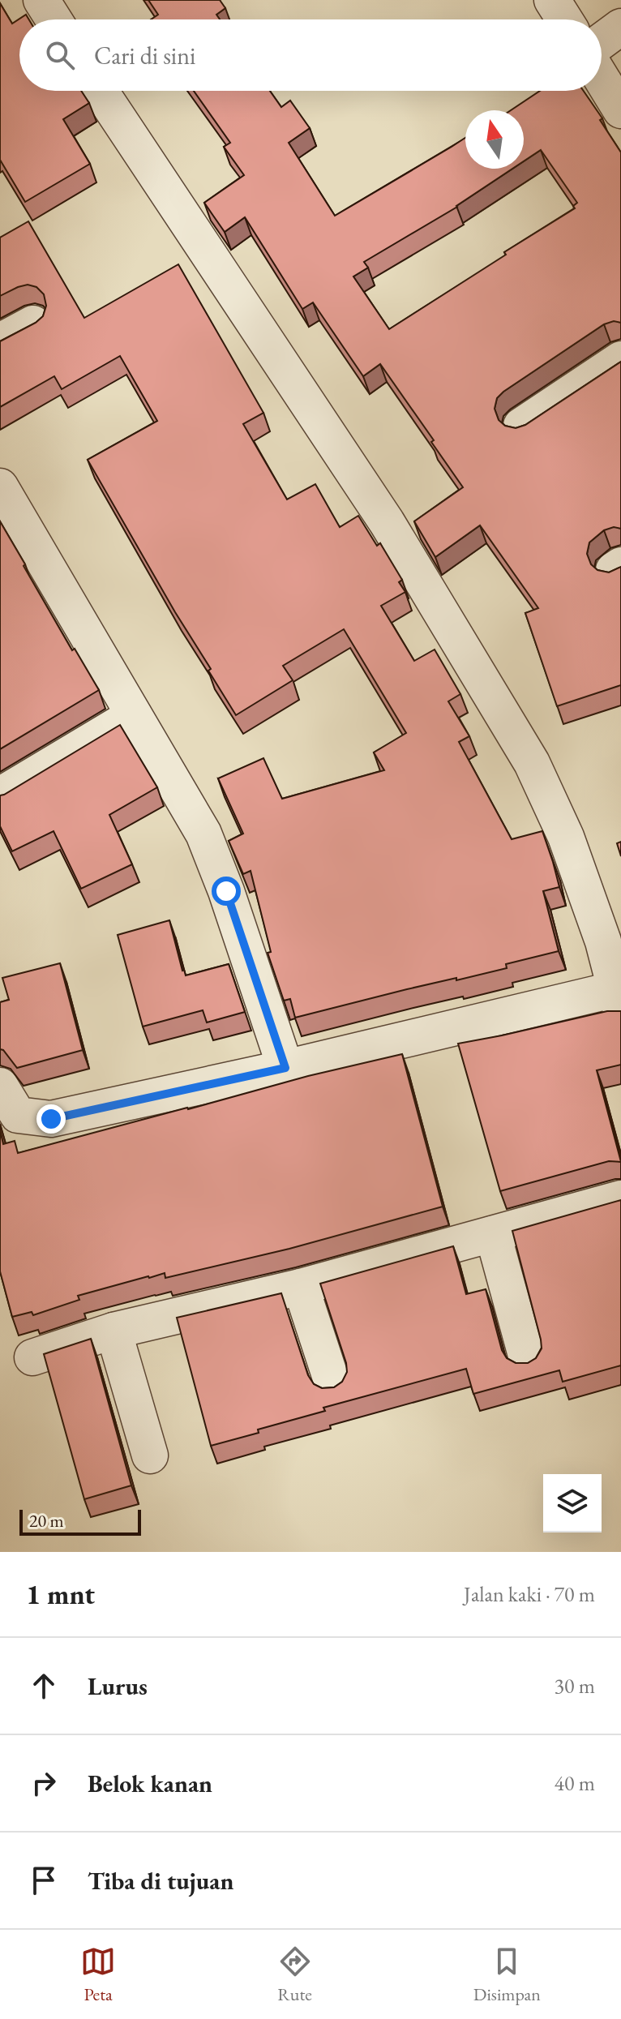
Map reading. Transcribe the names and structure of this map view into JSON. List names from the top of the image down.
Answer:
{
  "scale_bar": "20 m",
  "north": "top",
  "page": {
    "search": "Cari di sini",
    "scale": "20 m",
    "heading": ["1 mnt", "Jalan kaki · 70 m"],
    "list": [
      ["Lurus", "30 m"],
      ["Belok kanan", "40 m"],
      "Tiba di tujuan"
    ],
    "nav": ["Peta", "Rute", "Disimpan"]
  }
}
